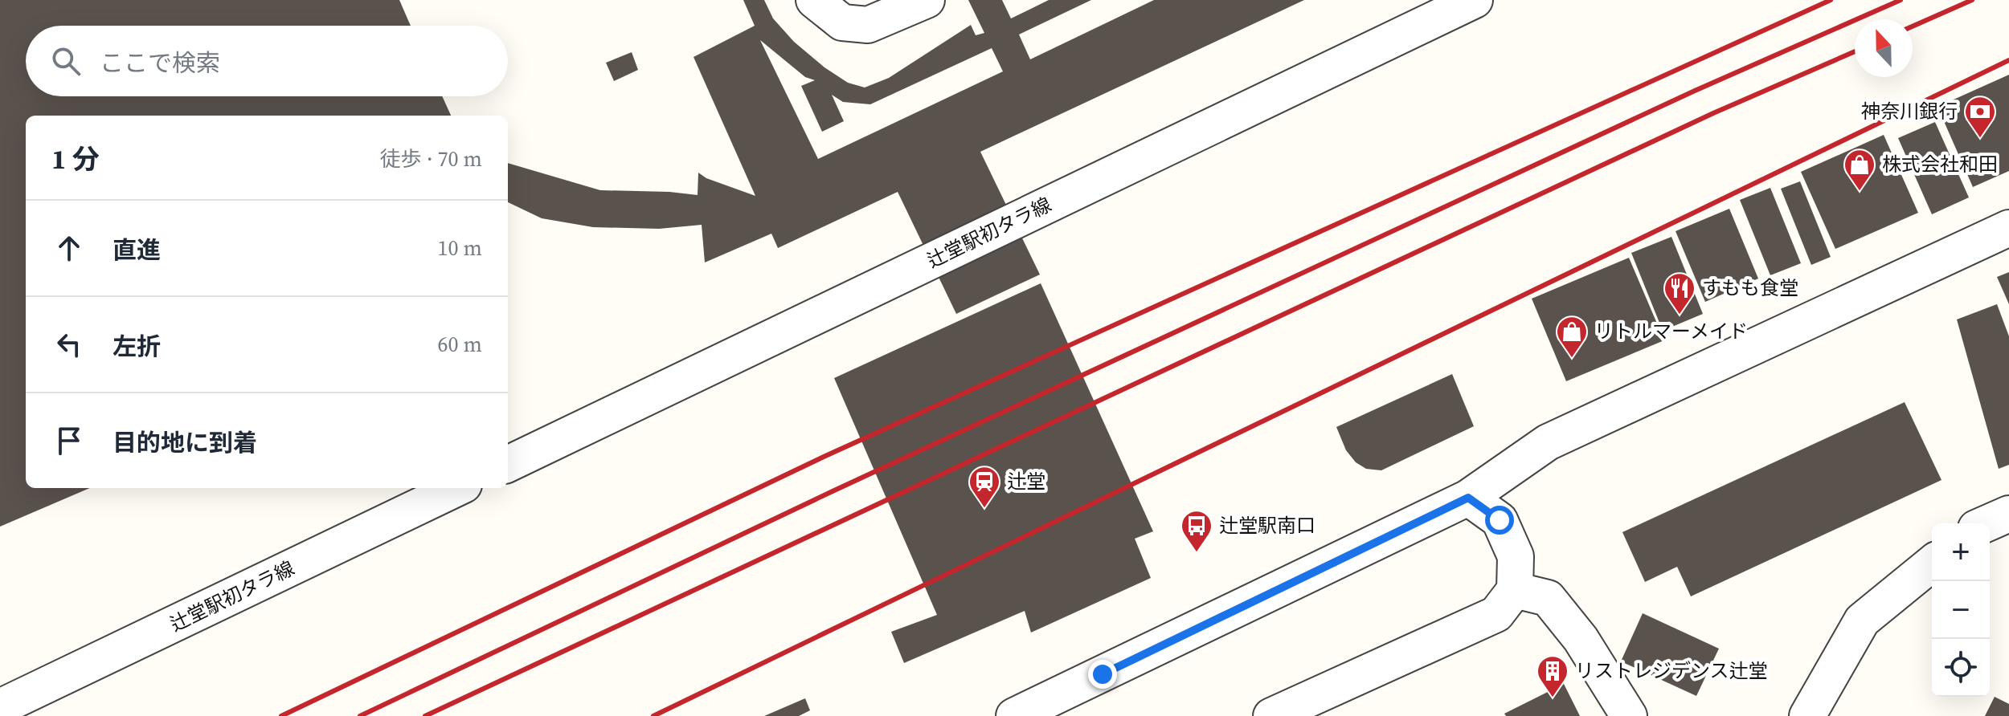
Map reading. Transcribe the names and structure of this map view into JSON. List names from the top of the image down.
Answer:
{
  "streets": {
    "street": ["辻堂駅初タラ線"]
  },
  "places": {
    "bank": ["神奈川銀行"],
    "shop": ["株式会社和田", "リトルマーメイド"],
    "restaurant": ["すもも食堂"],
    "station": ["辻堂"],
    "bus stop": ["辻堂駅南口"],
    "building": ["リストレジデンス辻堂"]
  },
  "north": "top",
  "page": {
    "search": "ここで検索",
    "heading": ["1 分", "徒歩 · 70 m"],
    "list": [
      ["直進", "10 m"],
      ["左折", "60 m"],
      "目的地に到着"
    ],
    "map_buttons": ["+", "−"]
  }
}
